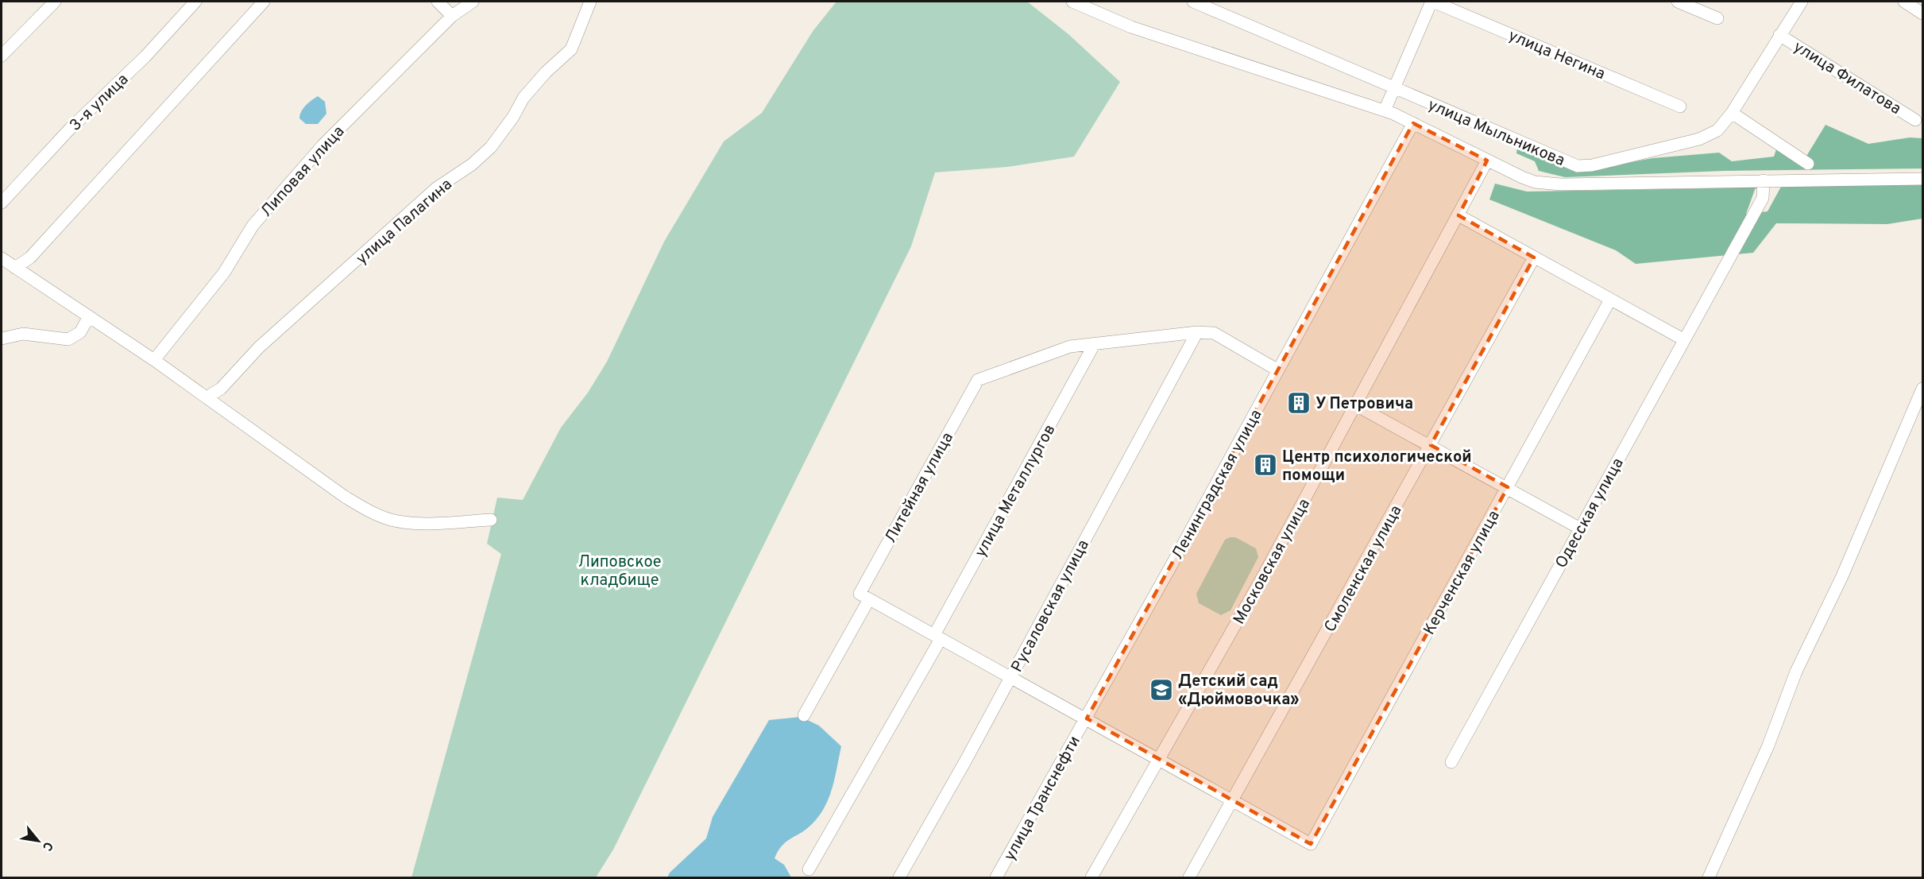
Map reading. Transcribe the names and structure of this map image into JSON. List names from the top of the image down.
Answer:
{
  "streets": {
    "street": [
      "улица Негина",
      "улица Филатова",
      "3-я улица",
      "улица Мыльникова",
      "Липовая улица",
      "улица Палагина",
      "Ленинградская улица",
      "Литейная улица",
      "улица Металлургов",
      "Одесская улица",
      "Московская улица",
      "Смоленская улица",
      "Керченская улица",
      "Русаловская улица",
      "улица Транснефти"
    ]
  },
  "crossings": [
    ["улица Филатова", "улица Мыльникова"],
    ["Ленинградская улица", "улица Транснефти"],
    ["Литейная улица", "улица Металлургов"],
    ["Смоленская улица", "Керченская улица"]
  ],
  "parks": ["Липовское кладбище"],
  "places": {
    "building": ["У Петровича", "Центр психологической помощи"],
    "school or university": ["Детский сад «Дюймовочка»"]
  },
  "north": "bottom right"
}
